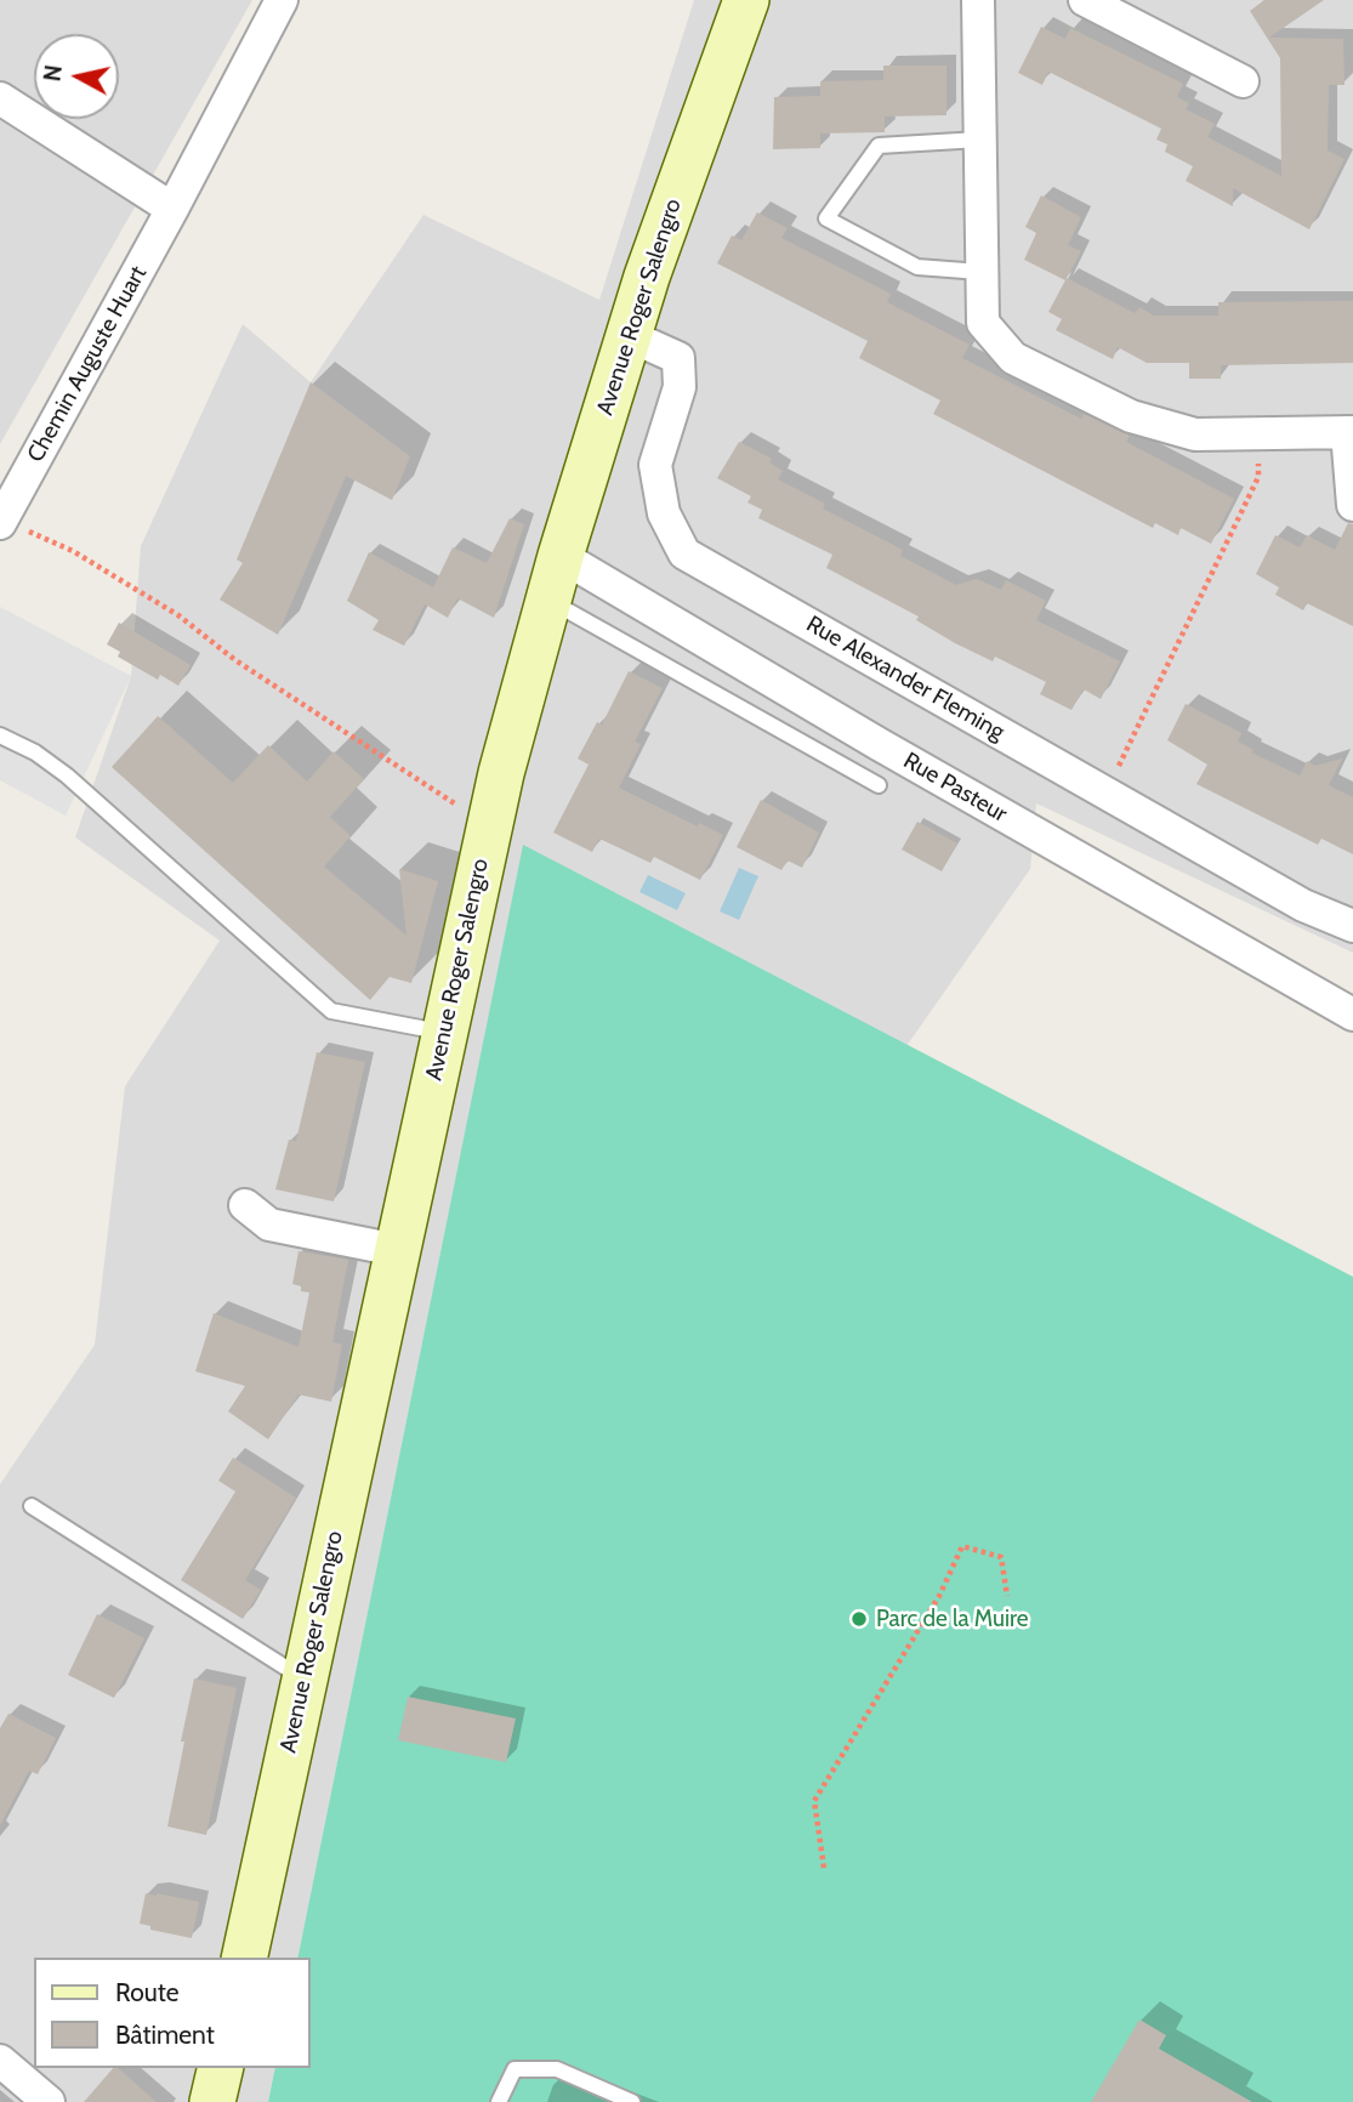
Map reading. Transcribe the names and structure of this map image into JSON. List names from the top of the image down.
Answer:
{
  "streets": {
    "street": [
      "Avenue Roger Salengro",
      "Chemin Auguste Huart",
      "Rue Alexander Fleming",
      "Rue Pasteur"
    ]
  },
  "crossings": [
    ["Avenue Roger Salengro", "Rue Alexander Fleming"],
    ["Avenue Roger Salengro", "Rue Pasteur"]
  ],
  "places": ["Parc de la Muire"],
  "legend": ["Route", "Bâtiment"],
  "north": "left"
}
